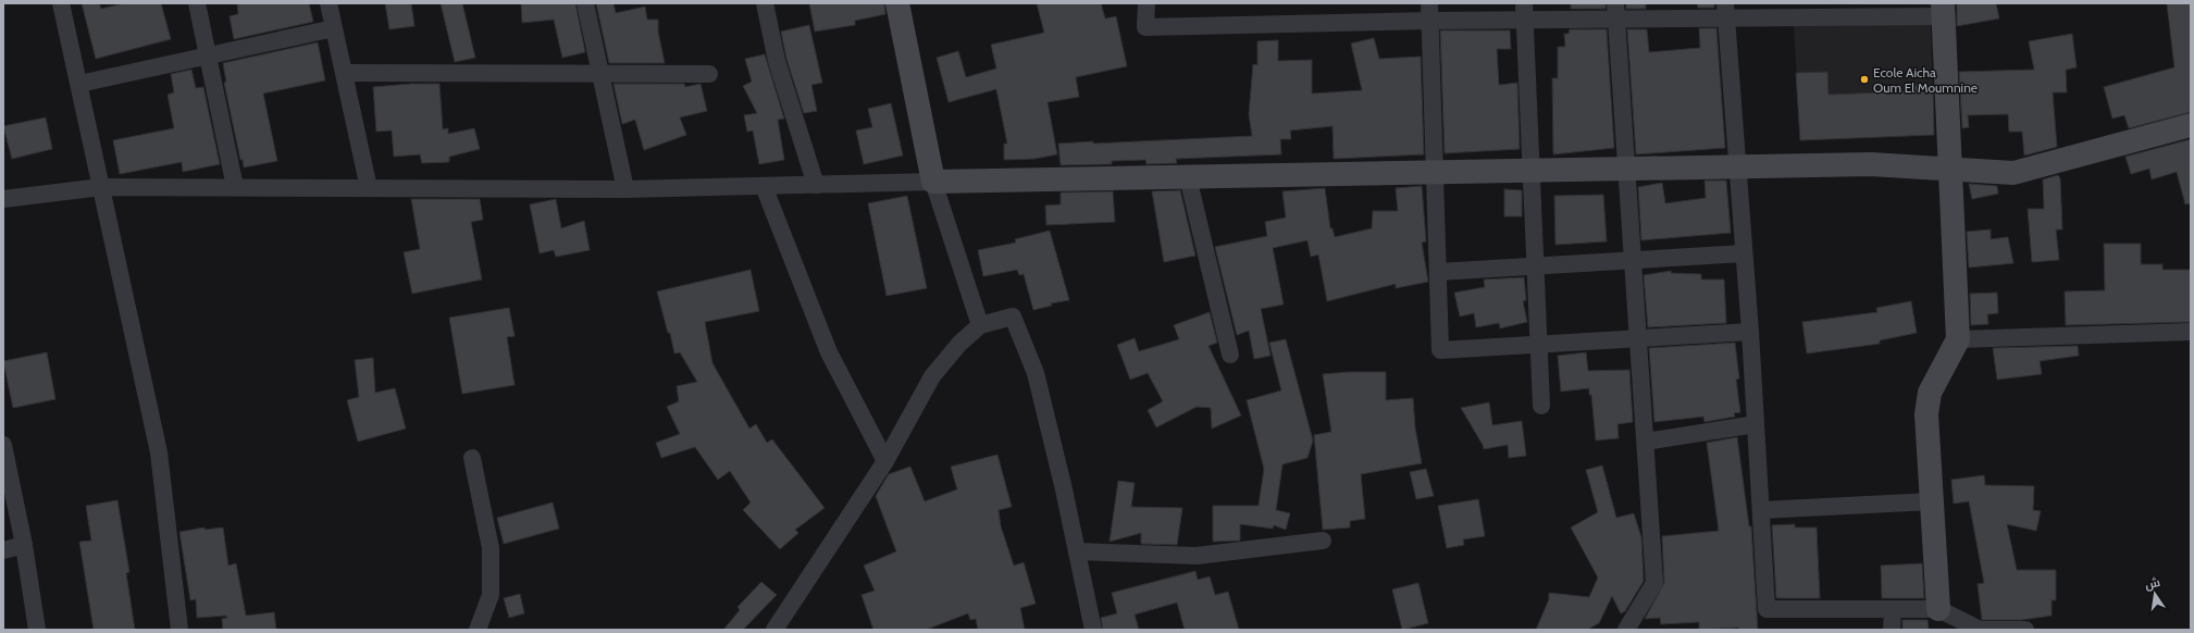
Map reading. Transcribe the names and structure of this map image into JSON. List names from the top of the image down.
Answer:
{
  "places": ["Ecole Aicha Oum El Moumnine"],
  "north": "top"
}
